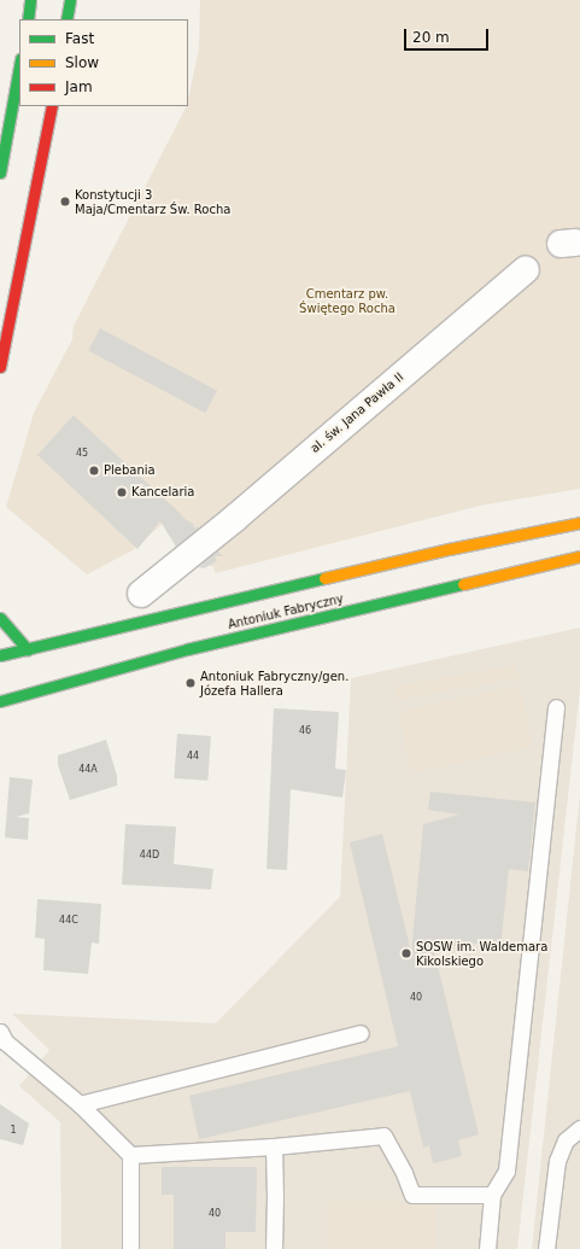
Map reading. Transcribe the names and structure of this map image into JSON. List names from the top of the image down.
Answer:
{
  "streets": {
    "main road": ["Antoniuk Fabryczny"],
    "street": ["al. św. Jana Pawła II"]
  },
  "parks": ["Cmentarz pw. Świętego Rocha"],
  "places": [
    "Konstytucji 3 Maja/Cmentarz Św. Rocha",
    "Plebania",
    "Kancelaria",
    "Antoniuk Fabryczny/gen. Józefa Hallera",
    "SOSW im. Waldemara Kikolskiego"
  ],
  "house_numbers": [
    "45",
    "46",
    "44",
    "44A",
    "44D",
    "44C",
    "40",
    "1",
    "40"
  ],
  "legend": ["Fast", "Slow", "Jam"],
  "scale_bar": "20 m"
}
